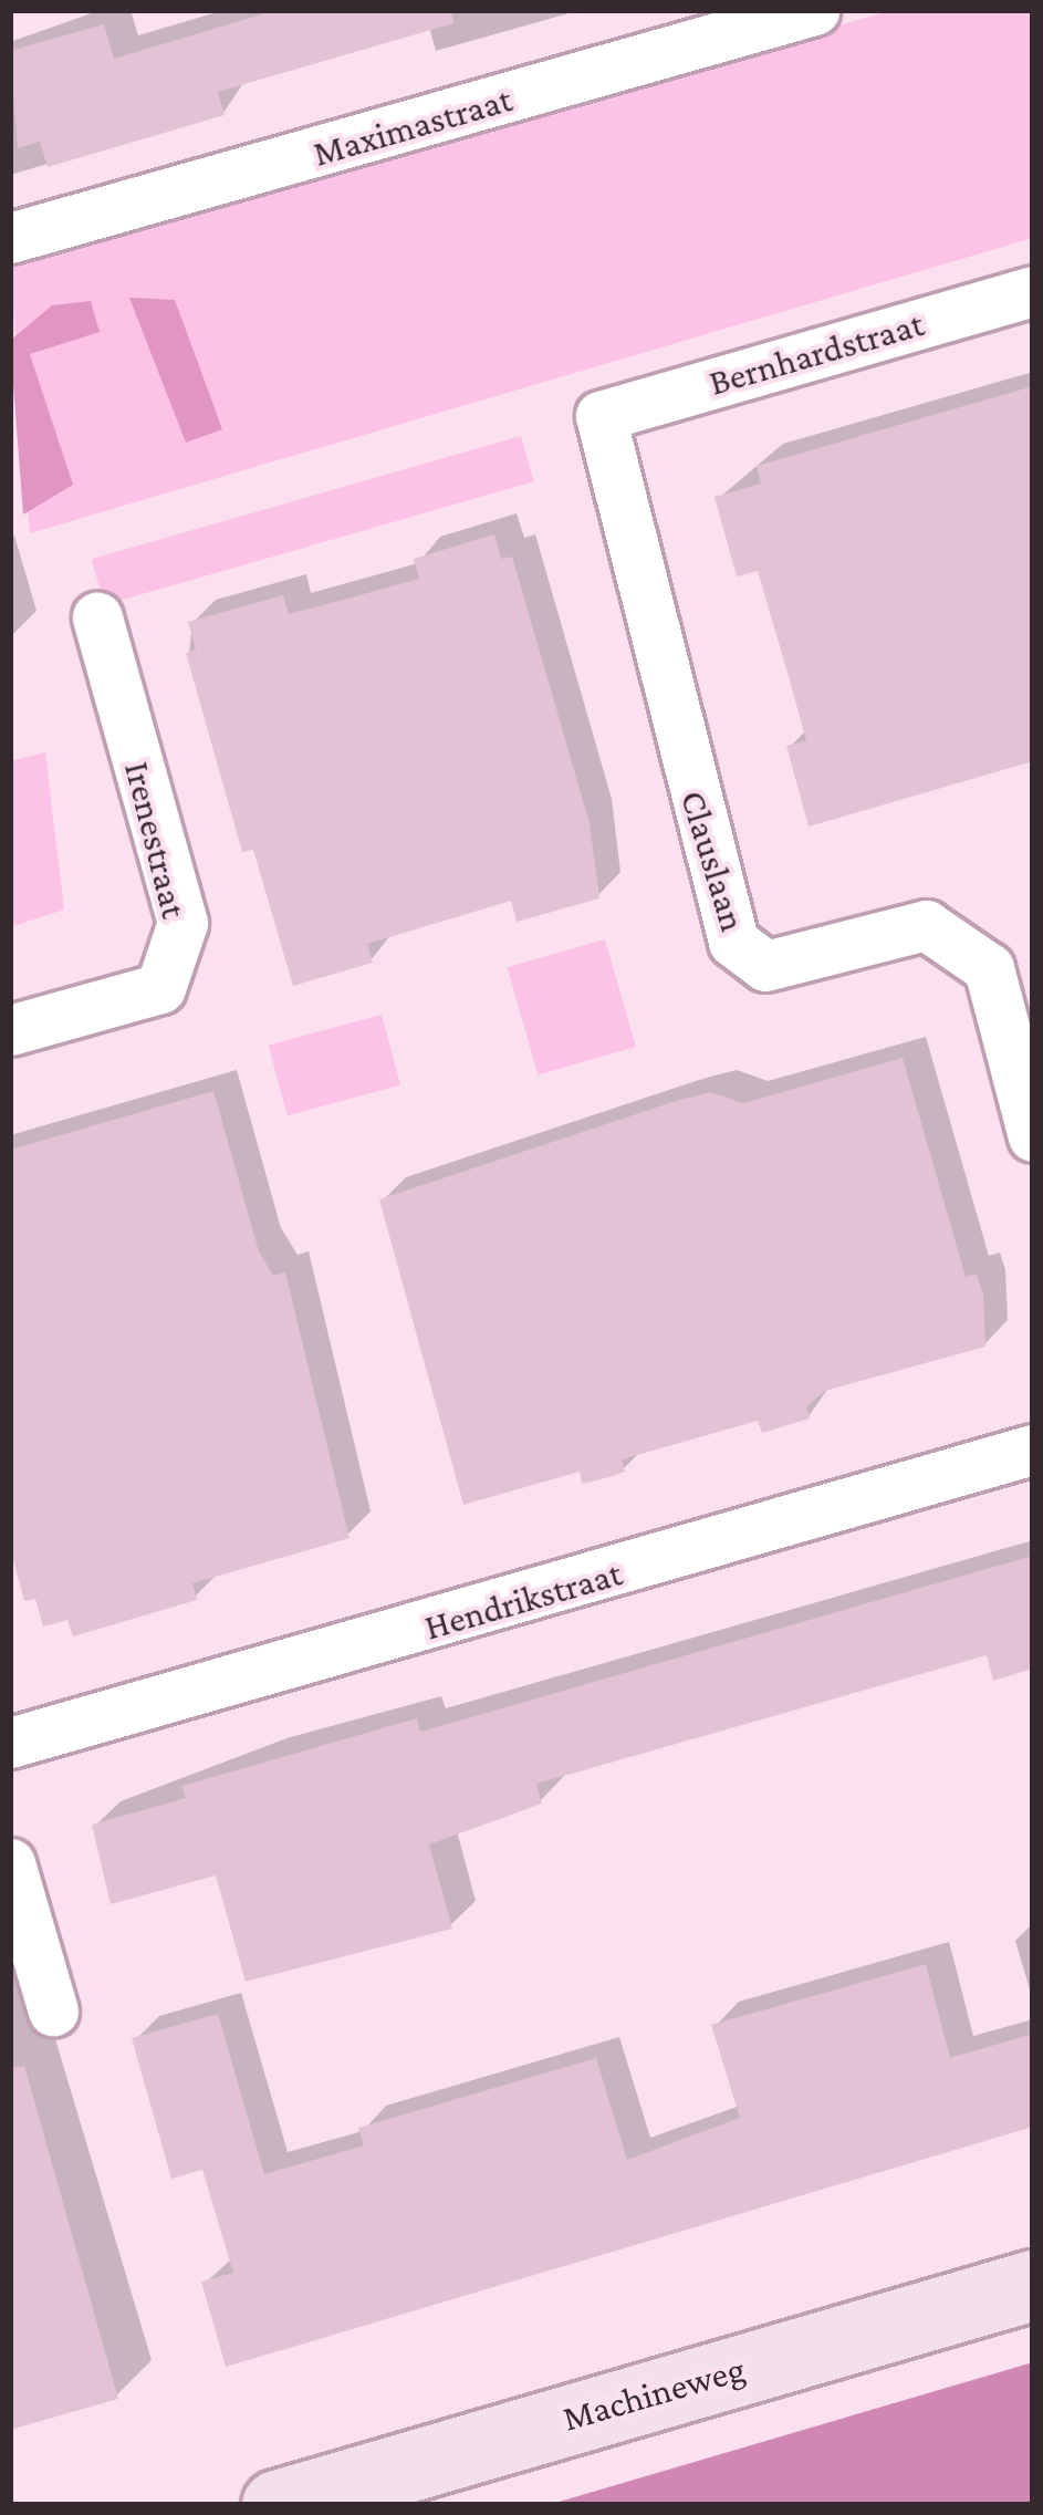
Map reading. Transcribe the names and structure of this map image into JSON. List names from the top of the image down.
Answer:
{
  "streets": {
    "street": [
      "Maximastraat",
      "Bernhardstraat",
      "Irenestraat",
      "Clauslaan",
      "Hendrikstraat",
      "Machineweg"
    ]
  },
  "crossings": [
    ["Bernhardstraat", "Clauslaan"]
  ]
}
